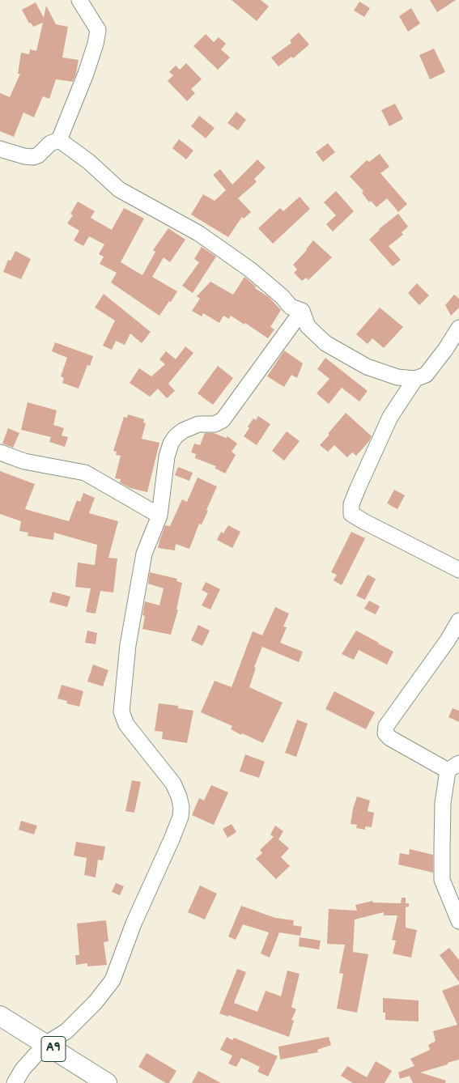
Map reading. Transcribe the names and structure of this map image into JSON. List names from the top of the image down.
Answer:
{
  "streets": {
    "main road": ["A9"]
  }
}
